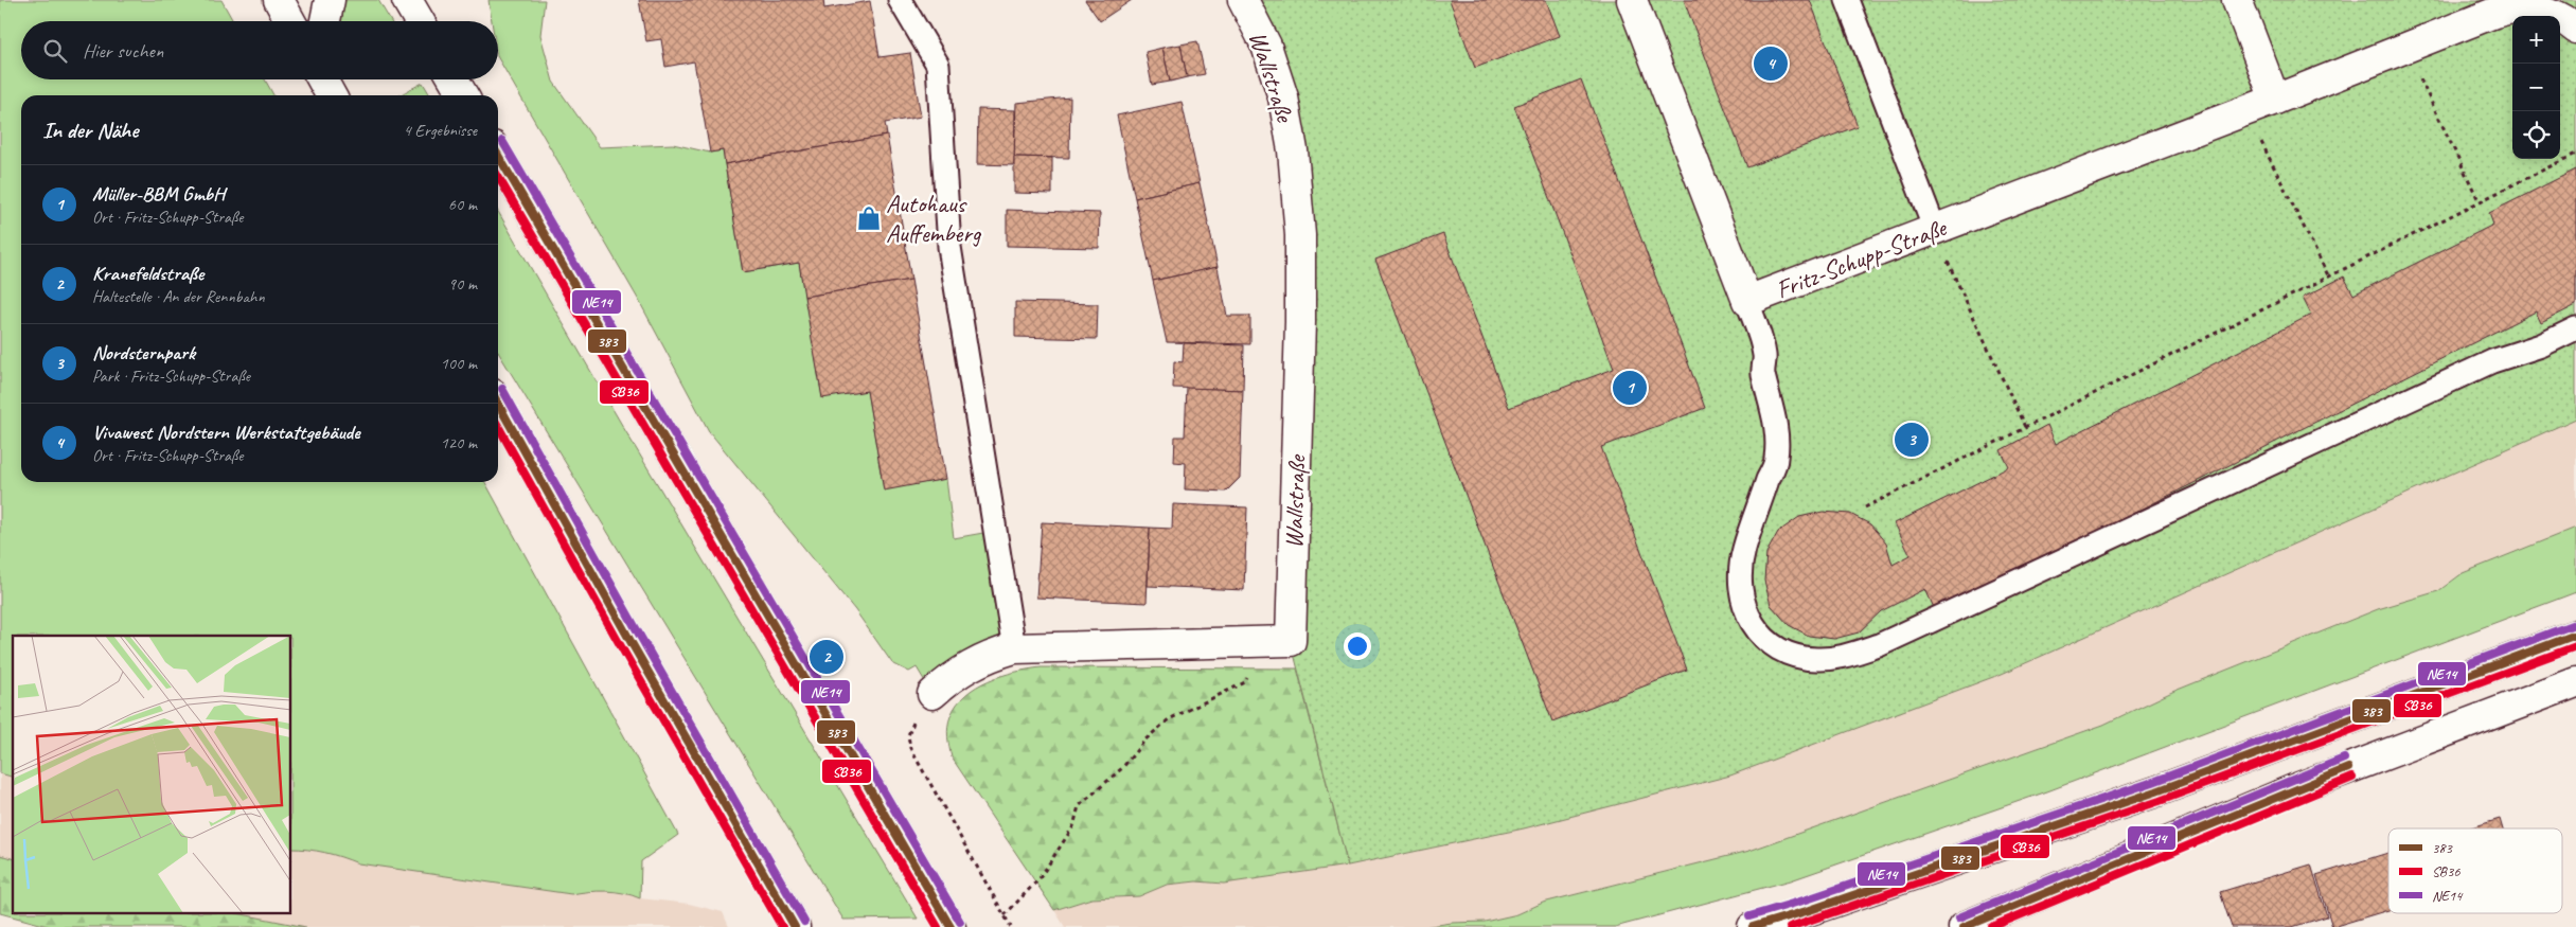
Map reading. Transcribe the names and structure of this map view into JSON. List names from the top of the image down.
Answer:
{
  "streets": {
    "street": ["Wallstraße", "Fritz-Schupp-Straße"]
  },
  "places": {
    "shop": ["Autohaus Auffemberg"]
  },
  "lines": ["transit line NE14", "transit line 383", "transit line SB36"],
  "legend": ["383", "SB36", "NE14"],
  "page": {
    "map_buttons": ["+", "−"],
    "search": "Hier suchen",
    "pins": [
      "4",
      "1",
      "3",
      "2"
    ],
    "heading": ["In der Nähe", "4 Ergebnisse"],
    "list": [
      {
        "mark": "1",
        "name": "Müller-BBM GmbH",
        "note": "Ort · Fritz-Schupp-Straße",
        "value": "60 m"
      },
      {
        "mark": "2",
        "name": "Kranefeldstraße",
        "note": "Haltestelle · An der Rennbahn",
        "value": "90 m"
      },
      {
        "mark": "3",
        "name": "Nordsternpark",
        "note": "Park · Fritz-Schupp-Straße",
        "value": "100 m"
      },
      {
        "mark": "4",
        "name": "Vivawest Nordstern Werkstattgebäude",
        "note": "Ort · Fritz-Schupp-Straße",
        "value": "120 m"
      }
    ]
  }
}
